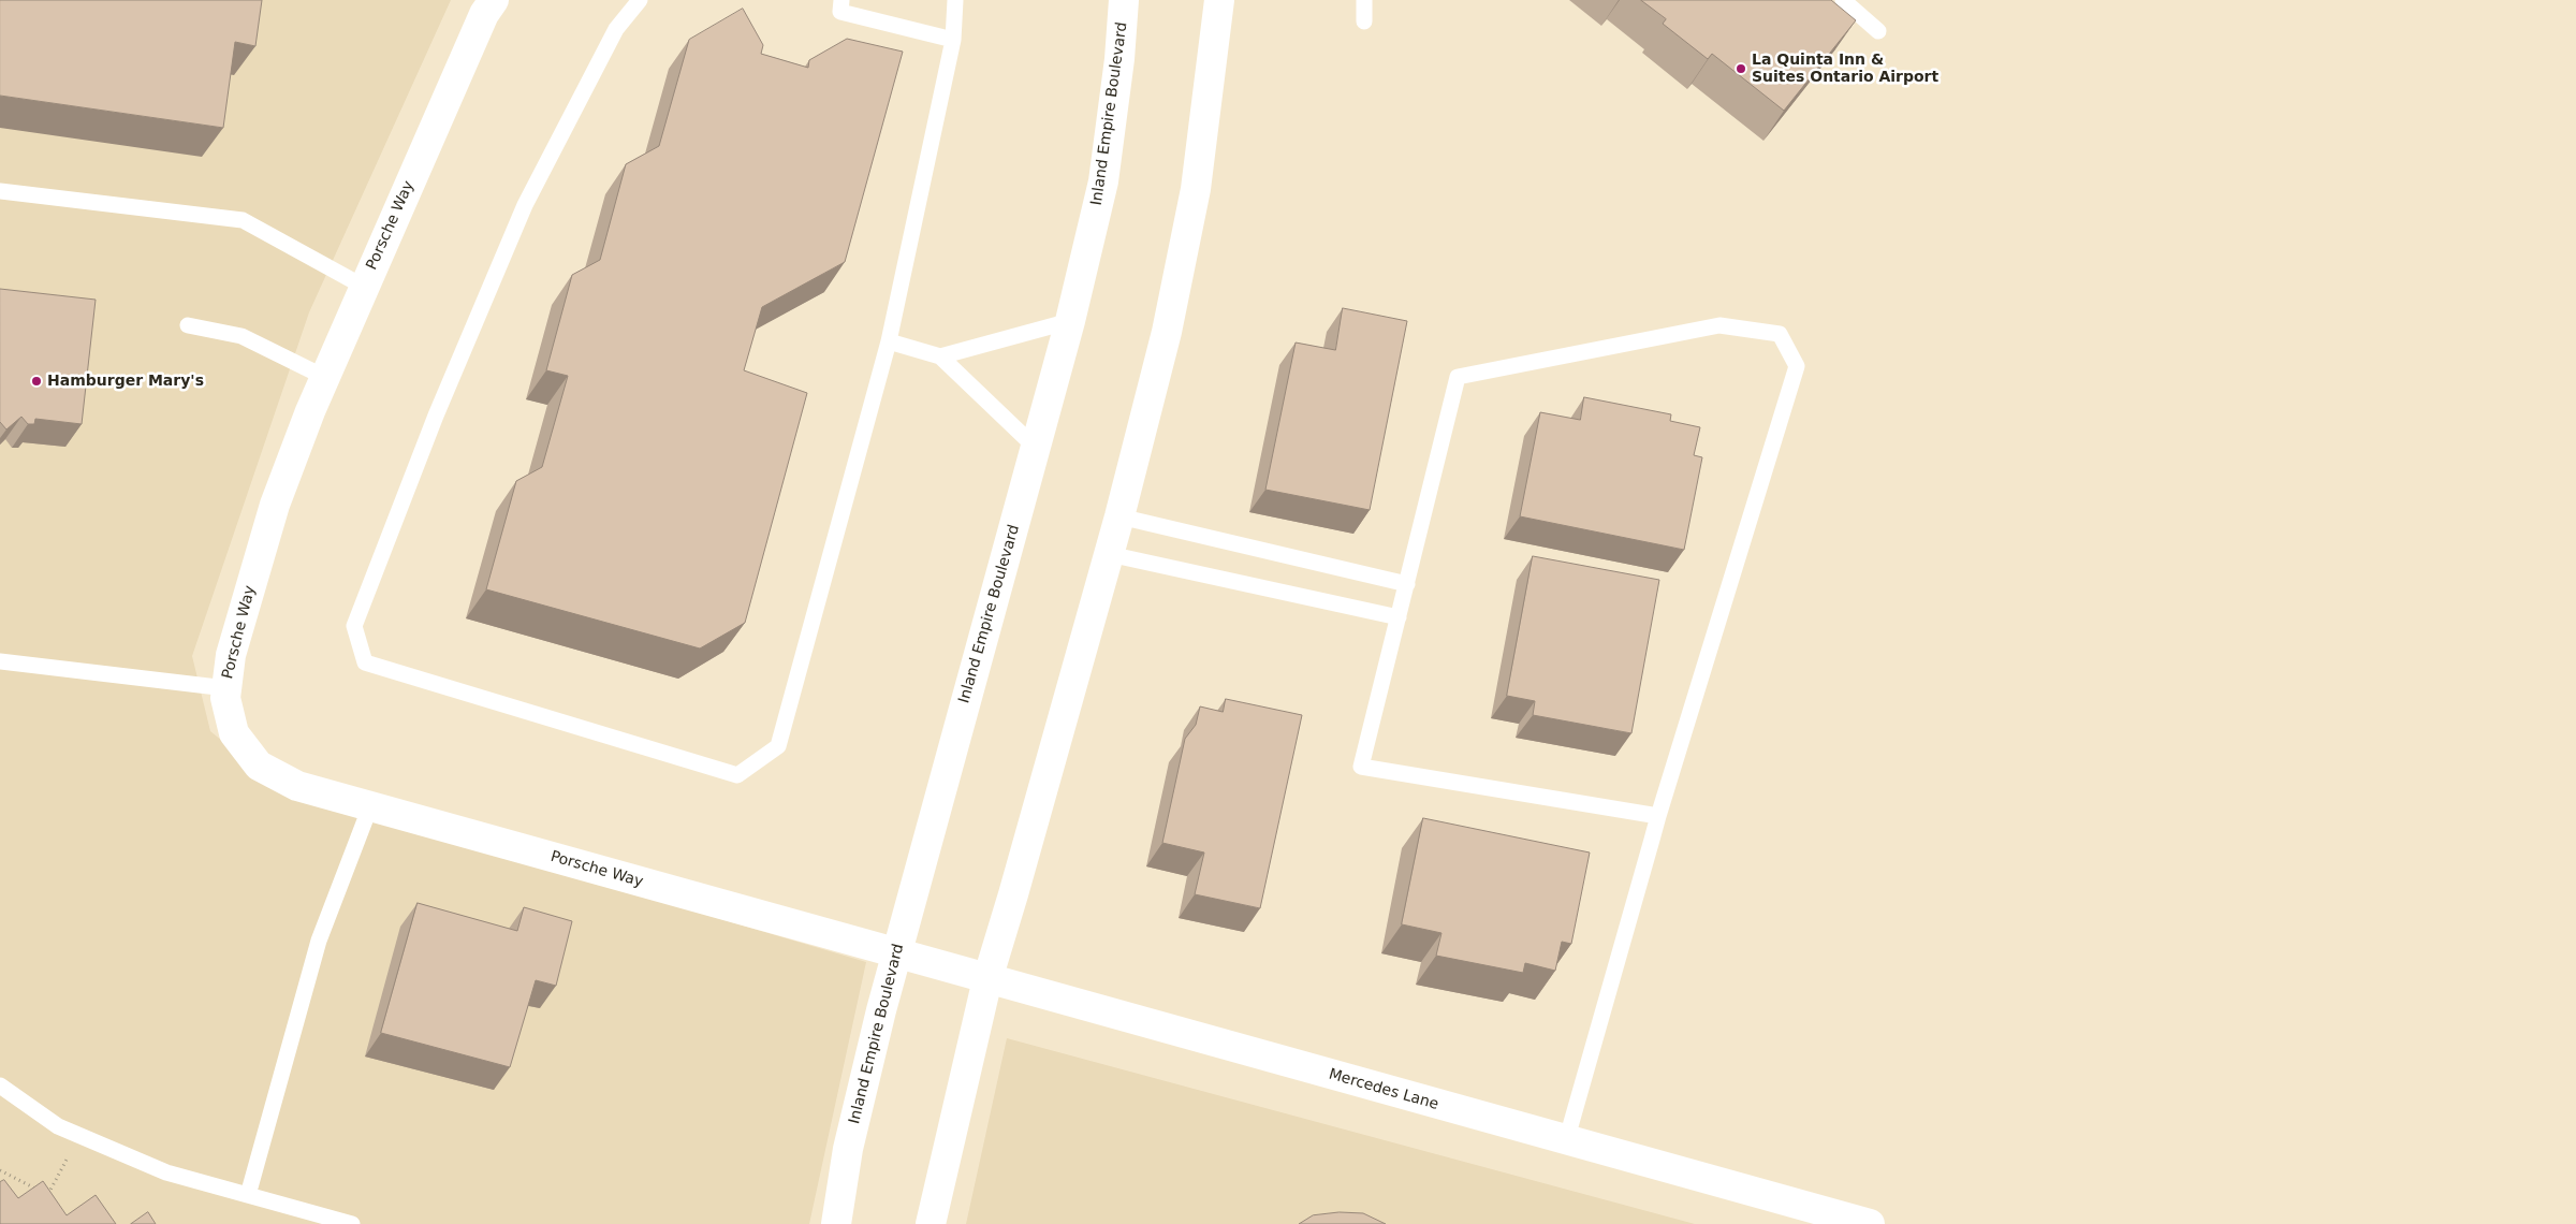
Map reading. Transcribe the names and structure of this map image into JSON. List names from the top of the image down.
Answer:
{
  "streets": {
    "main road": ["Inland Empire Boulevard", "Porsche Way", "Mercedes Lane"]
  },
  "crossings": [
    ["Inland Empire Boulevard", "Porsche Way"],
    ["Inland Empire Boulevard", "Mercedes Lane"],
    ["Porsche Way", "Mercedes Lane"]
  ],
  "places": ["La Quinta Inn & Suites Ontario Airport", "Hamburger Mary's"]
}
